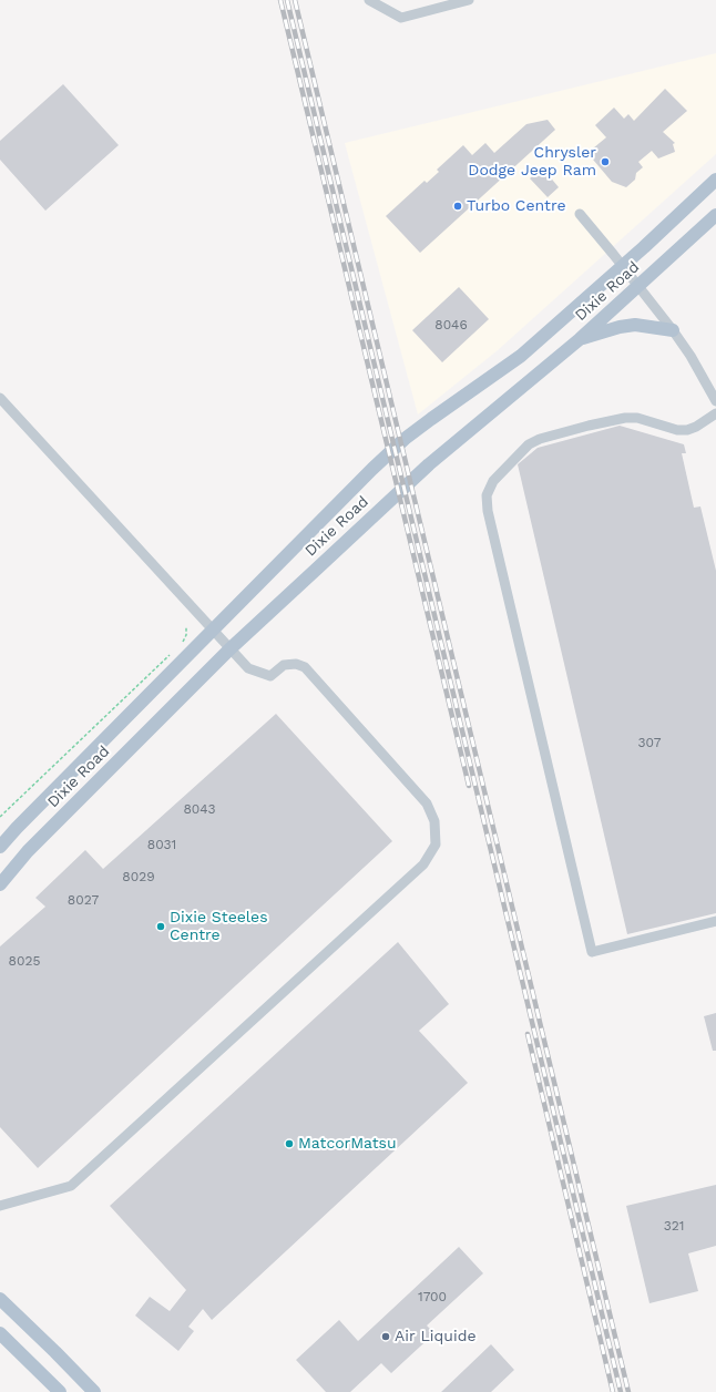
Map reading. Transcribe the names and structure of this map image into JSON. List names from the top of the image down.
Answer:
{
  "streets": {
    "main road": ["Dixie Road"]
  },
  "places": [
    "Chrysler Dodge Jeep Ram",
    "Turbo Centre",
    "Dixie Steeles Centre",
    "MatcorMatsu",
    "Air Liquide"
  ],
  "house_numbers": [
    "8046",
    "307",
    "8043",
    "8031",
    "8029",
    "8027",
    "8025",
    "321",
    "1700"
  ]
}
